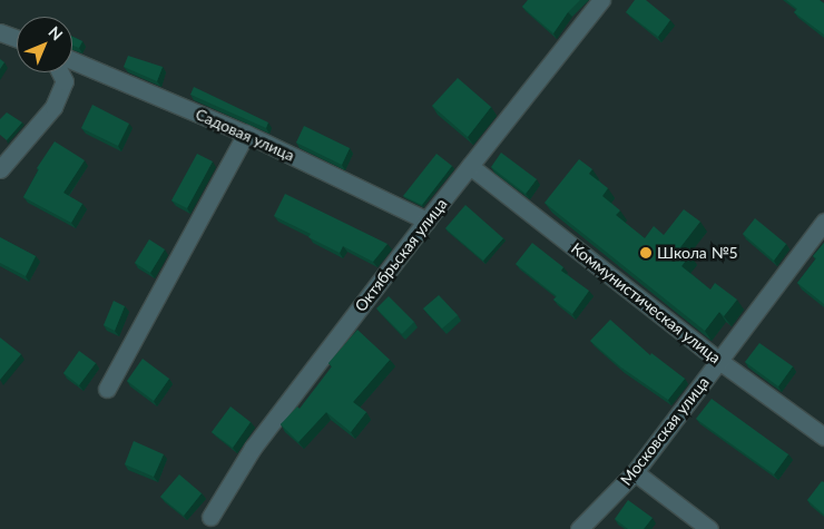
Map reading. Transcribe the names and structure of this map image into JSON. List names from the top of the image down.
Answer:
{
  "streets": {
    "street": [
      "Садовая улица",
      "Октябрьская улица",
      "Коммунистическая улица",
      "Московская улица"
    ]
  },
  "crossings": [
    ["Садовая улица", "Октябрьская улица"],
    ["Октябрьская улица", "Коммунистическая улица"],
    ["Коммунистическая улица", "Московская улица"]
  ],
  "places": ["Школа №5"],
  "north": "top right"
}
